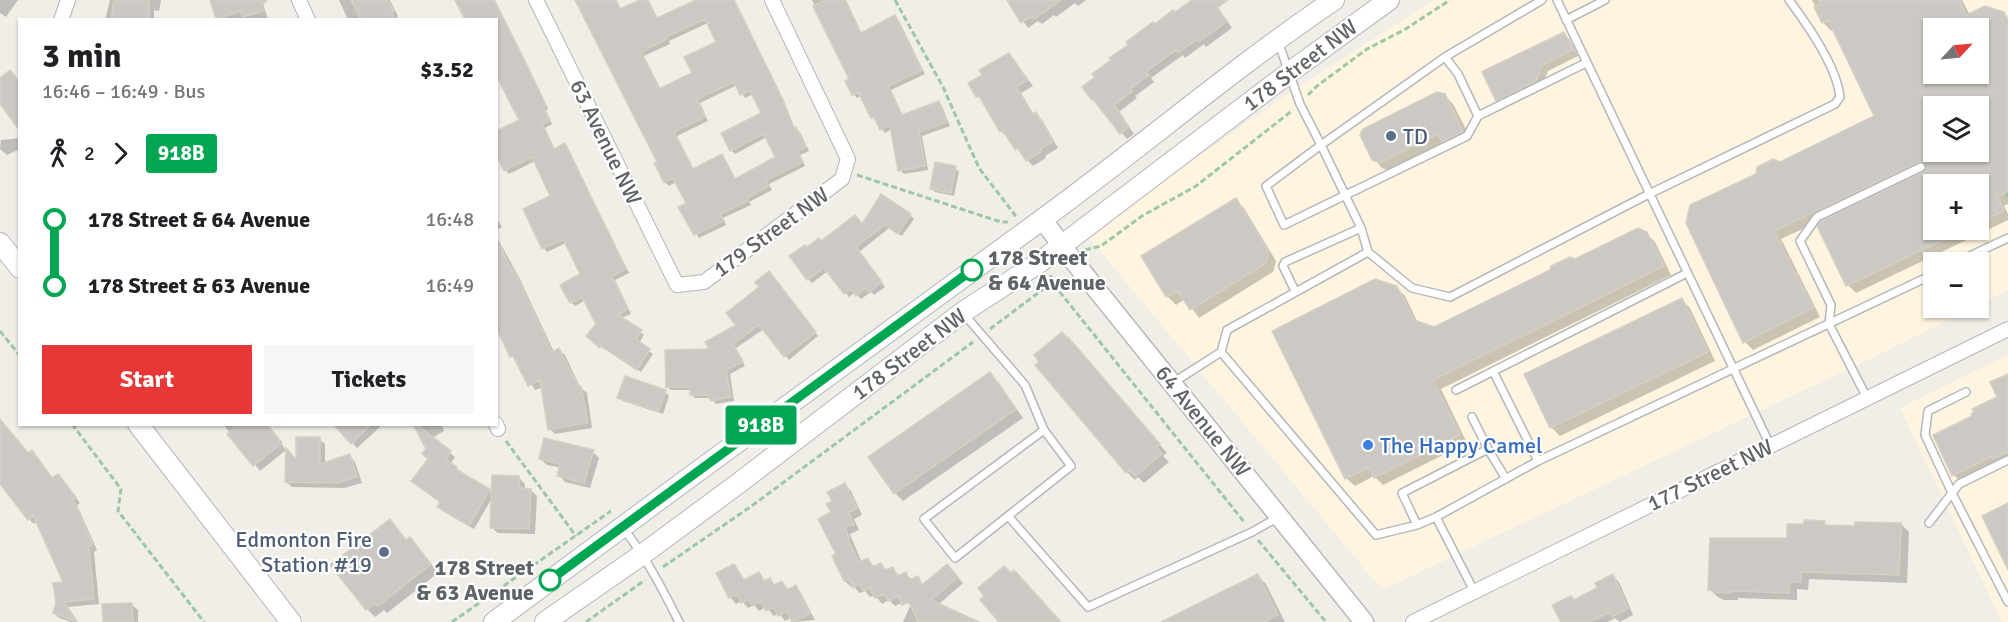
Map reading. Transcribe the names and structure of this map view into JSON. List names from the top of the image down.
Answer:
{
  "streets": {
    "main road": ["178 Street NW"],
    "street": [
      "63 Avenue NW",
      "179 Street NW",
      "64 Avenue NW",
      "177 Street NW"
    ]
  },
  "crossings": [
    ["178 Street NW", "64 Avenue NW"],
    ["63 Avenue NW", "179 Street NW"]
  ],
  "places": [
    "TD",
    "178 Street & 64 Avenue",
    "The Happy Camel",
    "Edmonton Fire Station #19",
    "178 Street & 63 Avenue"
  ],
  "lines": ["bus line 918B"],
  "north": "top right",
  "page": {
    "on_map": "918B",
    "map_buttons": ["+", "−"],
    "heading": ["3 min", "16:46 – 16:49 · Bus", "$3.52"],
    "legs": ["2", "918B"],
    "list": [
      {
        "name": "178 Street & 64 Avenue",
        "value": "16:48"
      },
      {
        "name": "178 Street & 63 Avenue",
        "value": "16:49"
      }
    ],
    "buttons": ["Start", "Tickets"]
  }
}
